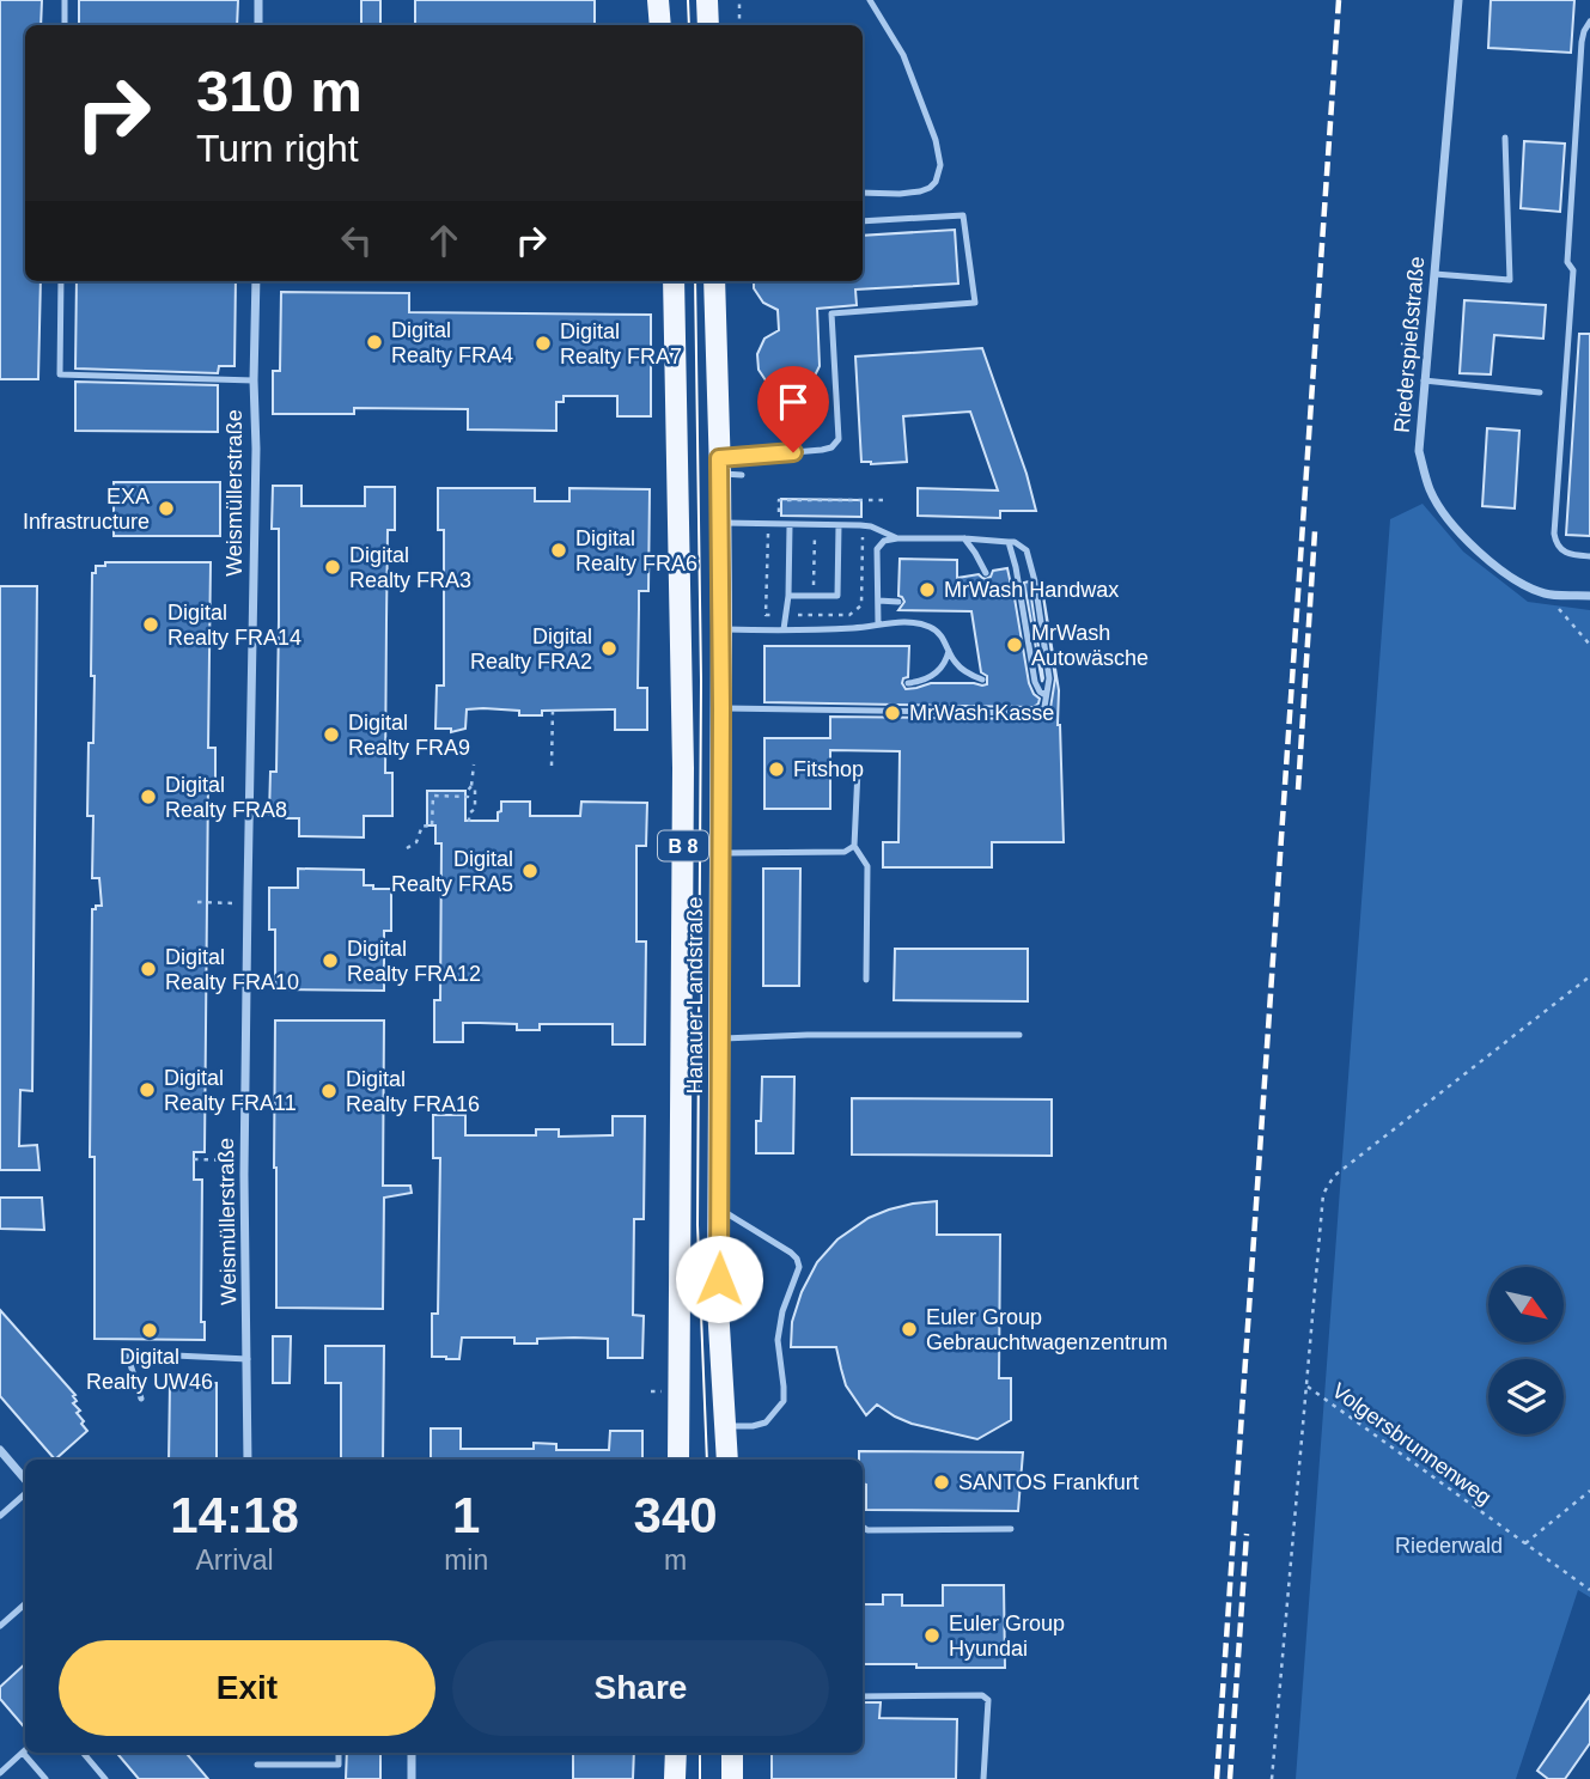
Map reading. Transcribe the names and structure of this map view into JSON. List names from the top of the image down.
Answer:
{
  "streets": {
    "main road": ["B 8", "Hanauer Landstraße"],
    "street": ["Riederspießstraße", "Weismüllerstraße"],
    "path": ["Volgersbrunnenweg"]
  },
  "parks": ["Riederwald"],
  "places": [
    "Digital Realty FRA4",
    "Digital Realty FRA7",
    "EXA Infrastructure",
    "Digital Realty FRA6",
    "Digital Realty FRA3",
    "MrWash Handwax",
    "Digital Realty FRA14",
    "MrWash Autowäsche",
    "Digital Realty FRA2",
    "MrWash Kasse",
    "Digital Realty FRA9",
    "Fitshop",
    "Digital Realty FRA8",
    "Digital Realty FRA5",
    "Digital Realty FRA12",
    "Digital Realty FRA10",
    "Digital Realty FRA11",
    "Digital Realty FRA16",
    "Euler Group Gebrauchtwagenzentrum",
    "Digital Realty UW46",
    "SANTOS Frankfurt",
    "Euler Group Hyundai"
  ],
  "north": "bottom right",
  "page": {
    "turn": ["310 m", "Turn right"],
    "eta": [
      "14:18",
      "Arrival",
      "1",
      "min",
      "340",
      "m"
    ],
    "buttons": ["Exit", "Share"]
  }
}
